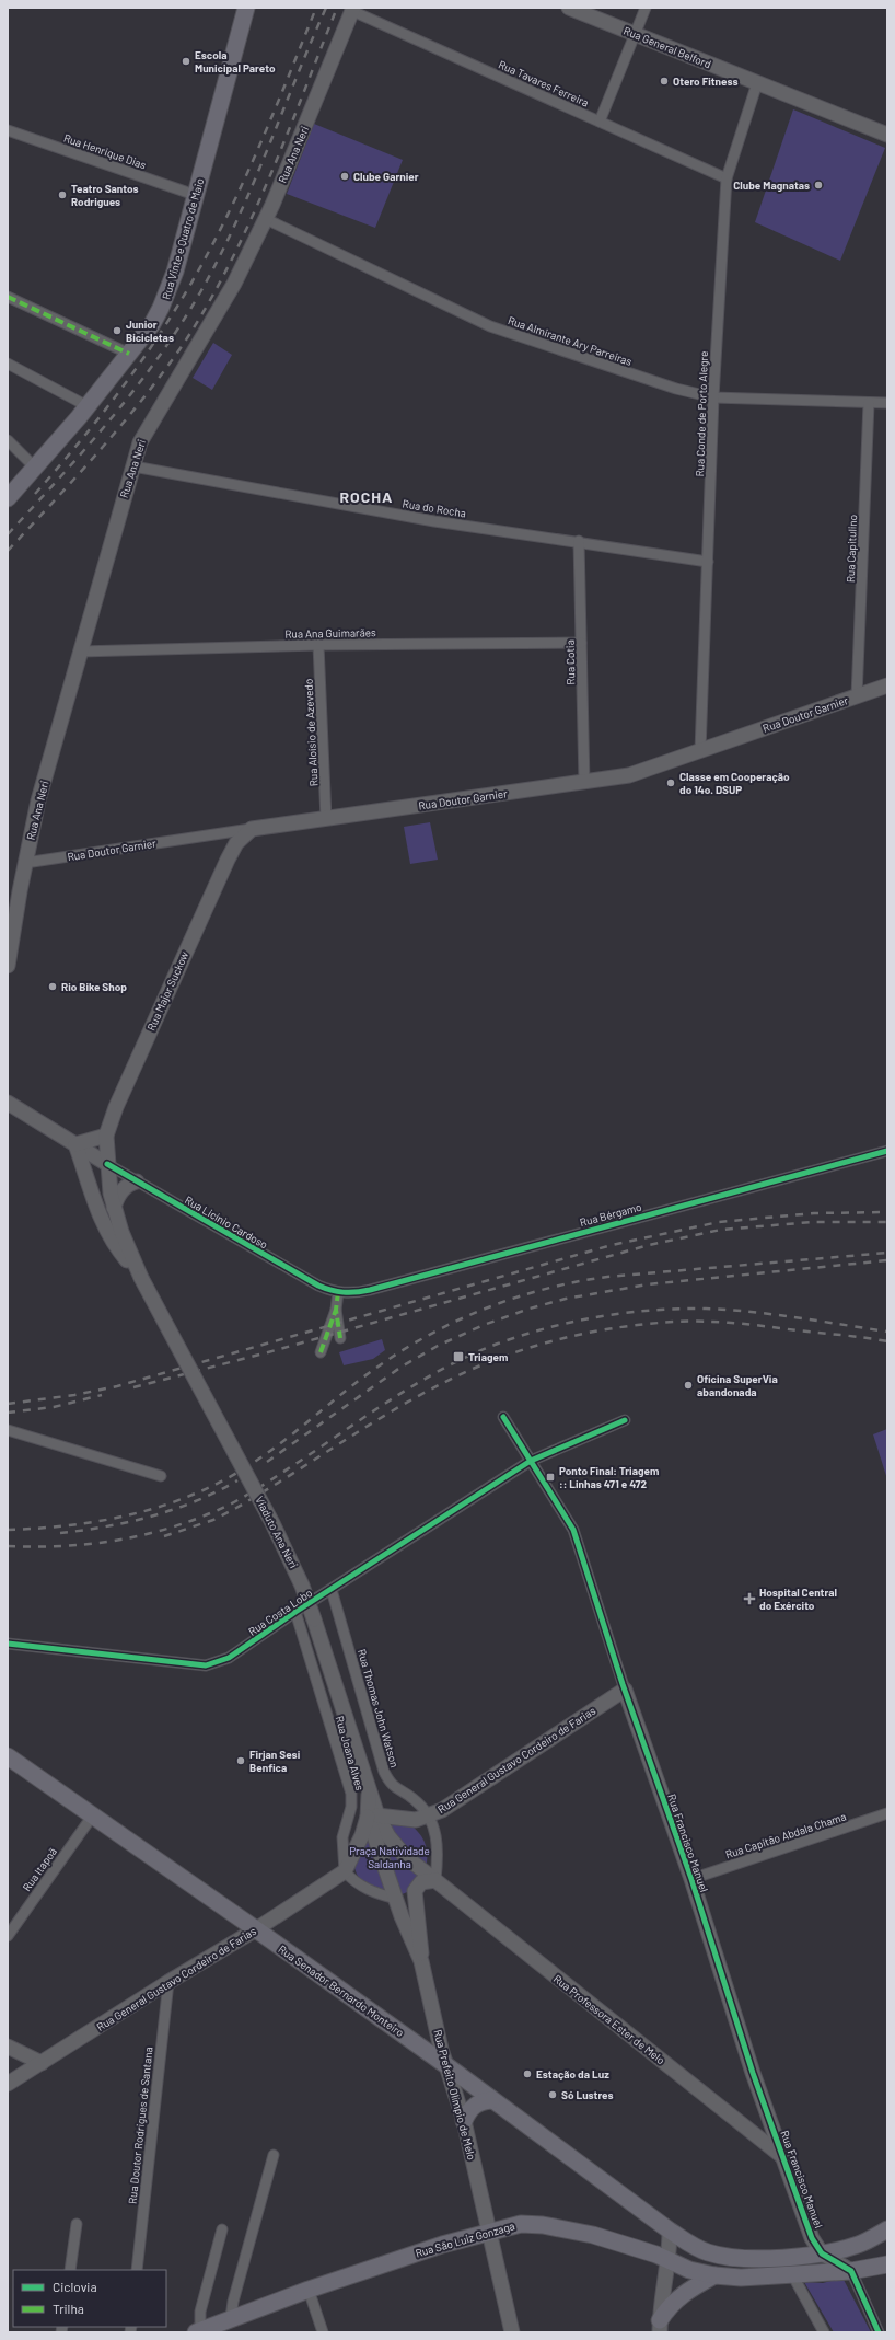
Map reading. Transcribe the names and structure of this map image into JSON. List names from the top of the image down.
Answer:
{
  "streets": {
    "main road": [
      "Rua General Belford",
      "Rua Ana Neri",
      "Rua Vinte e Quatro de Maio",
      "Rua Doutor Garnier",
      "Rua Major Suckow",
      "Rua Licínio Cardoso",
      "Viaduto Ana Neri",
      "Rua General Gustavo Cordeiro de Farias",
      "Rua Francisco Manuel",
      "Rua Senador Bernardo Monteiro",
      "Rua Professora Ester de Melo",
      "Rua Prefeito Olímpio de Melo",
      "Rua São Luiz Gonzaga"
    ],
    "street": [
      "Rua Tavares Ferreira",
      "Rua Henrique Dias",
      "Rua Almirante Ary Parreiras",
      "Rua Conde de Porto Alegre",
      "Rua do Rocha",
      "Rua Capitulino",
      "Rua Ana Guimarães",
      "Rua Cotia",
      "Rua Aloísio de Azevedo",
      "Rua Bérgamo",
      "Rua Costa Lobo",
      "Rua Thomas John Watson",
      "Rua Joana Alves",
      "Rua Capitão Abdala Chama",
      "Rua Itapoã",
      "Rua Doutor Rodrigues de Santana"
    ]
  },
  "crossings": [
    ["Rua General Belford", "Rua Conde de Porto Alegre"],
    ["Rua Tavares Ferreira", "Rua Ana Neri"],
    ["Rua Tavares Ferreira", "Rua Conde de Porto Alegre"],
    ["Rua Henrique Dias", "Rua Vinte e Quatro de Maio"],
    ["Rua Ana Neri", "Rua Almirante Ary Parreiras"],
    ["Rua Ana Neri", "Rua do Rocha"],
    ["Rua Ana Neri", "Rua Ana Guimarães"],
    ["Rua Ana Neri", "Rua Doutor Garnier"],
    ["Rua Almirante Ary Parreiras", "Rua Conde de Porto Alegre"],
    ["Rua Almirante Ary Parreiras", "Rua Capitulino"],
    ["Rua Conde de Porto Alegre", "Rua do Rocha"],
    ["Rua Conde de Porto Alegre", "Rua Doutor Garnier"],
    ["Rua do Rocha", "Rua Cotia"],
    ["Rua Capitulino", "Rua Doutor Garnier"],
    ["Rua Ana Guimarães", "Rua Cotia"],
    ["Rua Ana Guimarães", "Rua Aloísio de Azevedo"],
    ["Rua Cotia", "Rua Doutor Garnier"],
    ["Rua Doutor Garnier", "Rua Aloísio de Azevedo"],
    ["Rua Doutor Garnier", "Rua Major Suckow"],
    ["Rua Major Suckow", "Rua Licínio Cardoso"],
    ["Rua Major Suckow", "Viaduto Ana Neri"],
    ["Rua Bérgamo", "Rua Licínio Cardoso"],
    ["Rua Licínio Cardoso", "Viaduto Ana Neri"],
    ["Viaduto Ana Neri", "Rua General Gustavo Cordeiro de Farias"],
    ["Viaduto Ana Neri", "Rua Prefeito Olímpio de Melo"],
    ["Rua Costa Lobo", "Rua Thomas John Watson"],
    ["Rua Costa Lobo", "Rua Joana Alves"],
    ["Rua Costa Lobo", "Rua Francisco Manuel"],
    ["Rua Thomas John Watson", "Rua General Gustavo Cordeiro de Farias"],
    ["Rua Joana Alves", "Rua General Gustavo Cordeiro de Farias"],
    ["Rua General Gustavo Cordeiro de Farias", "Rua Francisco Manuel"],
    ["Rua General Gustavo Cordeiro de Farias", "Rua Senador Bernardo Monteiro"],
    ["Rua General Gustavo Cordeiro de Farias", "Rua Prefeito Olímpio de Melo"],
    ["Rua General Gustavo Cordeiro de Farias", "Rua Doutor Rodrigues de Santana"],
    ["Rua Capitão Abdala Chama", "Rua Francisco Manuel"],
    ["Rua Francisco Manuel", "Rua Senador Bernardo Monteiro"],
    ["Rua Francisco Manuel", "Rua Professora Ester de Melo"],
    ["Rua Francisco Manuel", "Rua São Luiz Gonzaga"],
    ["Rua Itapoã", "Rua Senador Bernardo Monteiro"],
    ["Rua Senador Bernardo Monteiro", "Rua Prefeito Olímpio de Melo"],
    ["Rua Prefeito Olímpio de Melo", "Rua São Luiz Gonzaga"]
  ],
  "districts": ["ROCHA"],
  "parks": ["Praça Natividade Saldanha"],
  "places": {
    "other": [
      "Escola Municipal Pareto",
      "Otero Fitness",
      "Clube Garnier",
      "Clube Magnatas",
      "Teatro Santos Rodrigues",
      "Junior Bicicletas",
      "Classe em Cooperação do 14o. DSUP",
      "Rio Bike Shop",
      "Oficina SuperVia abandonada",
      "Firjan Sesi Benfica",
      "Estação da Luz",
      "Só Lustres"
    ],
    "transit": ["Triagem", "Ponto Final: Triagem :: Linhas 471 e 472"],
    "health": ["Hospital Central do Exército"]
  },
  "legend": ["Ciclovia", "Trilha"]
}
